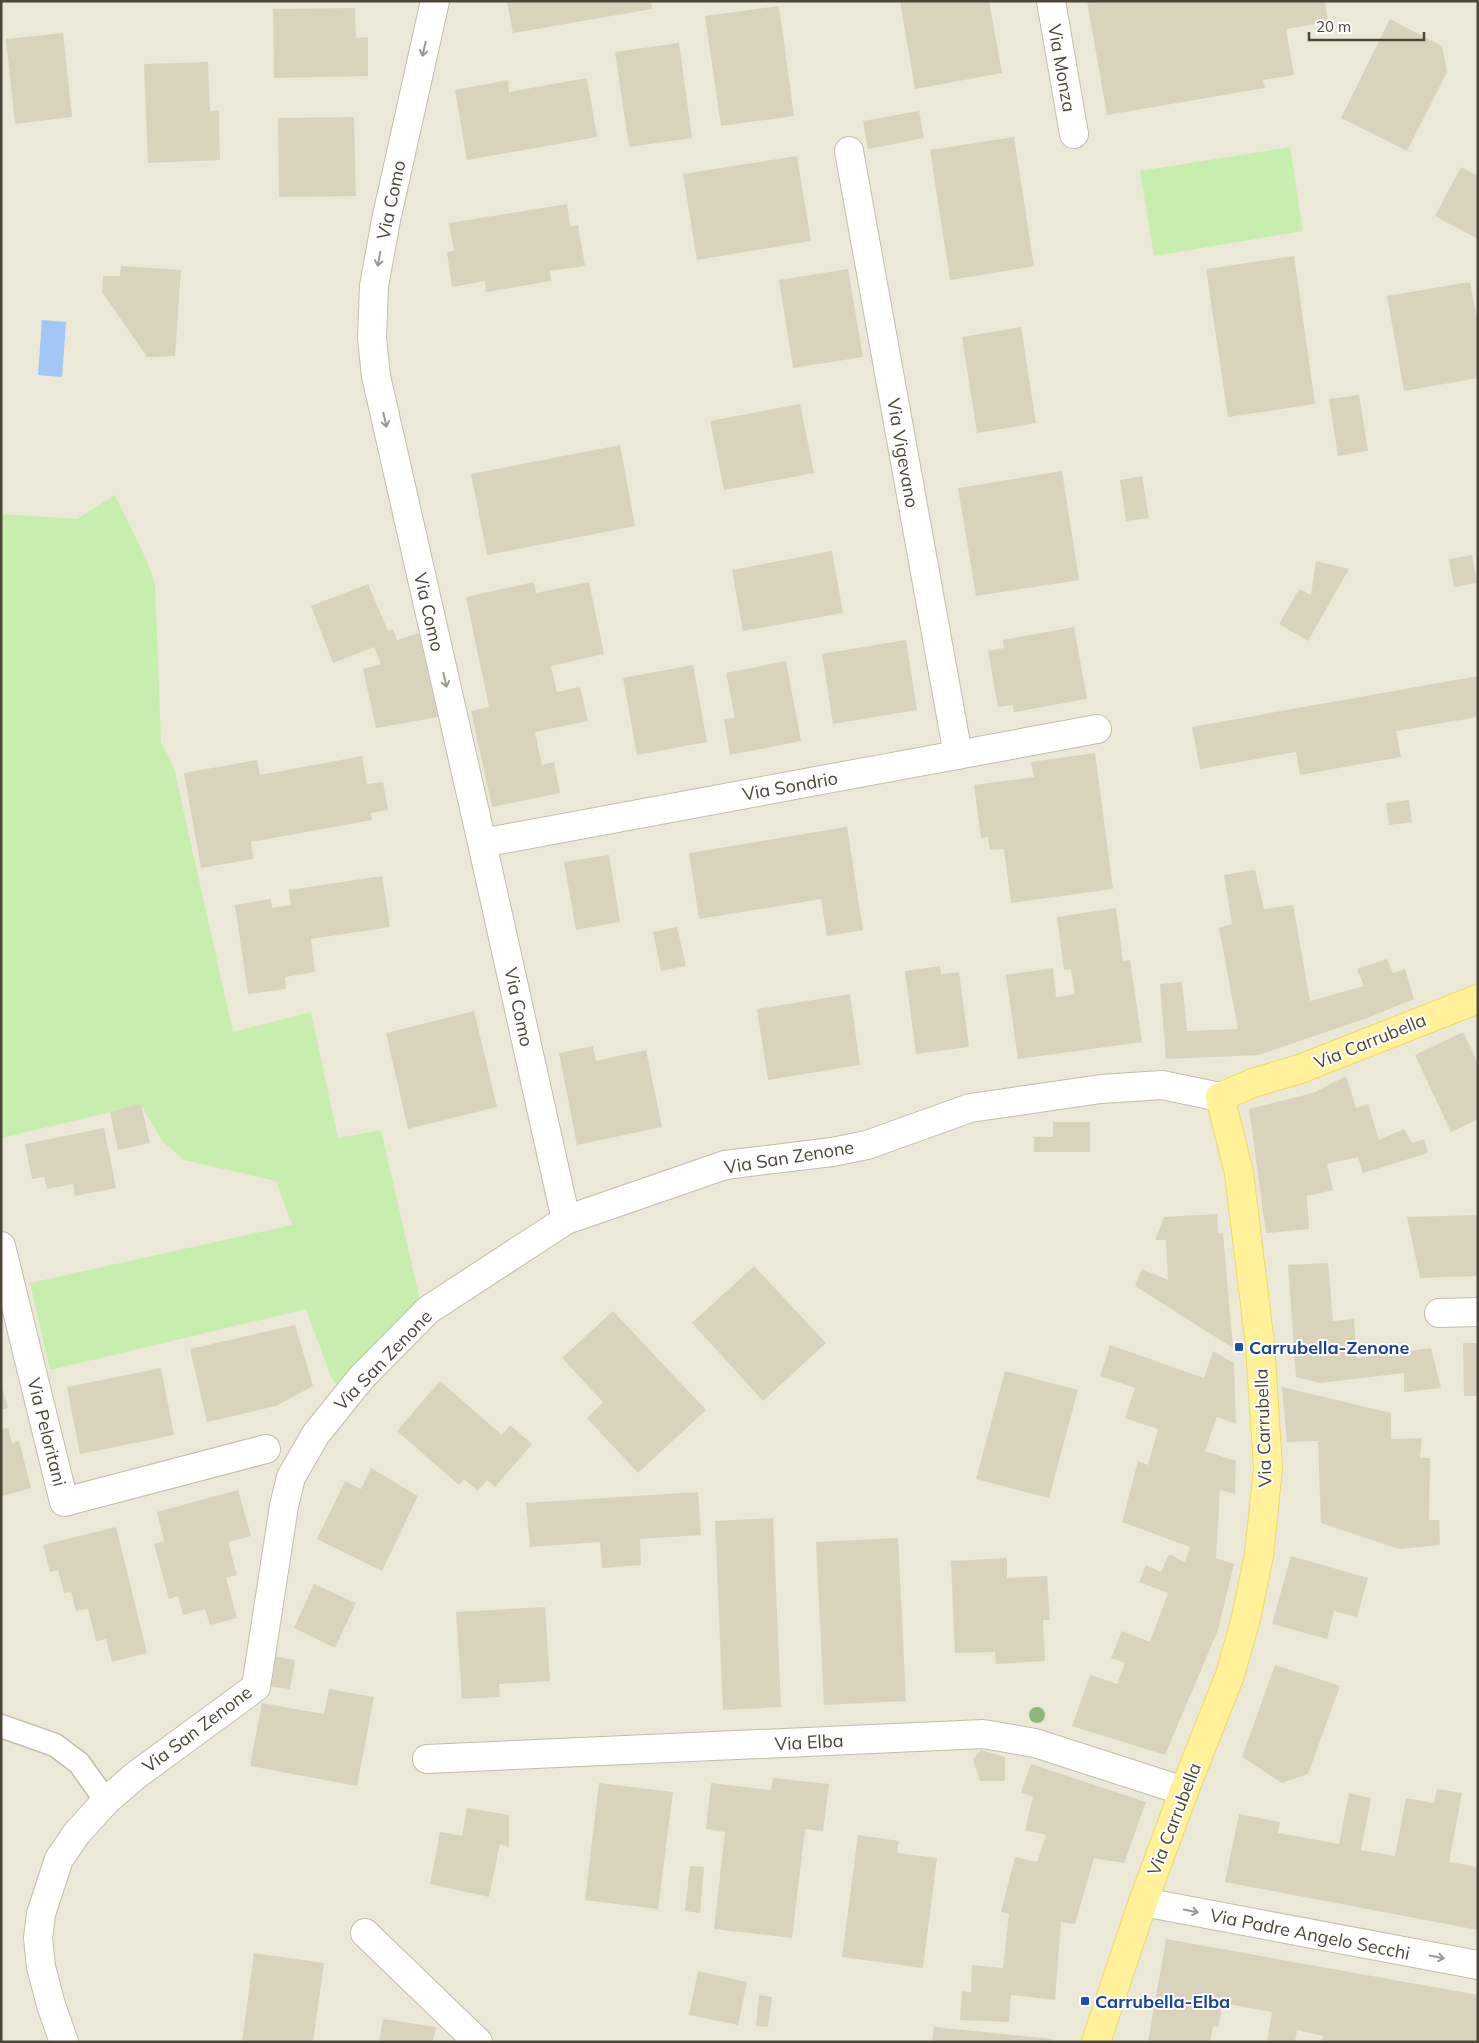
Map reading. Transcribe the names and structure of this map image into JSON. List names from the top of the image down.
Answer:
{
  "streets": {
    "main road": ["Via Carrubella"],
    "street": [
      "Via Monza",
      "Via Como",
      "Via Vigevano",
      "Via Sondrio",
      "Via San Zenone",
      "Via Peloritani",
      "Via Elba",
      "Via Padre Angelo Secchi"
    ]
  },
  "crossings": [
    ["Via Como", "Via Sondrio"],
    ["Via Como", "Via San Zenone"],
    ["Via Vigevano", "Via Sondrio"],
    ["Via Carrubella", "Via San Zenone"],
    ["Via Carrubella", "Via Elba"],
    ["Via Carrubella", "Via Padre Angelo Secchi"]
  ],
  "one_way": ["Via Como", "Via Padre Angelo Secchi"],
  "places": {
    "transit": ["Carrubella-Zenone", "Carrubella-Elba"]
  },
  "scale_bar": "20 m"
}
